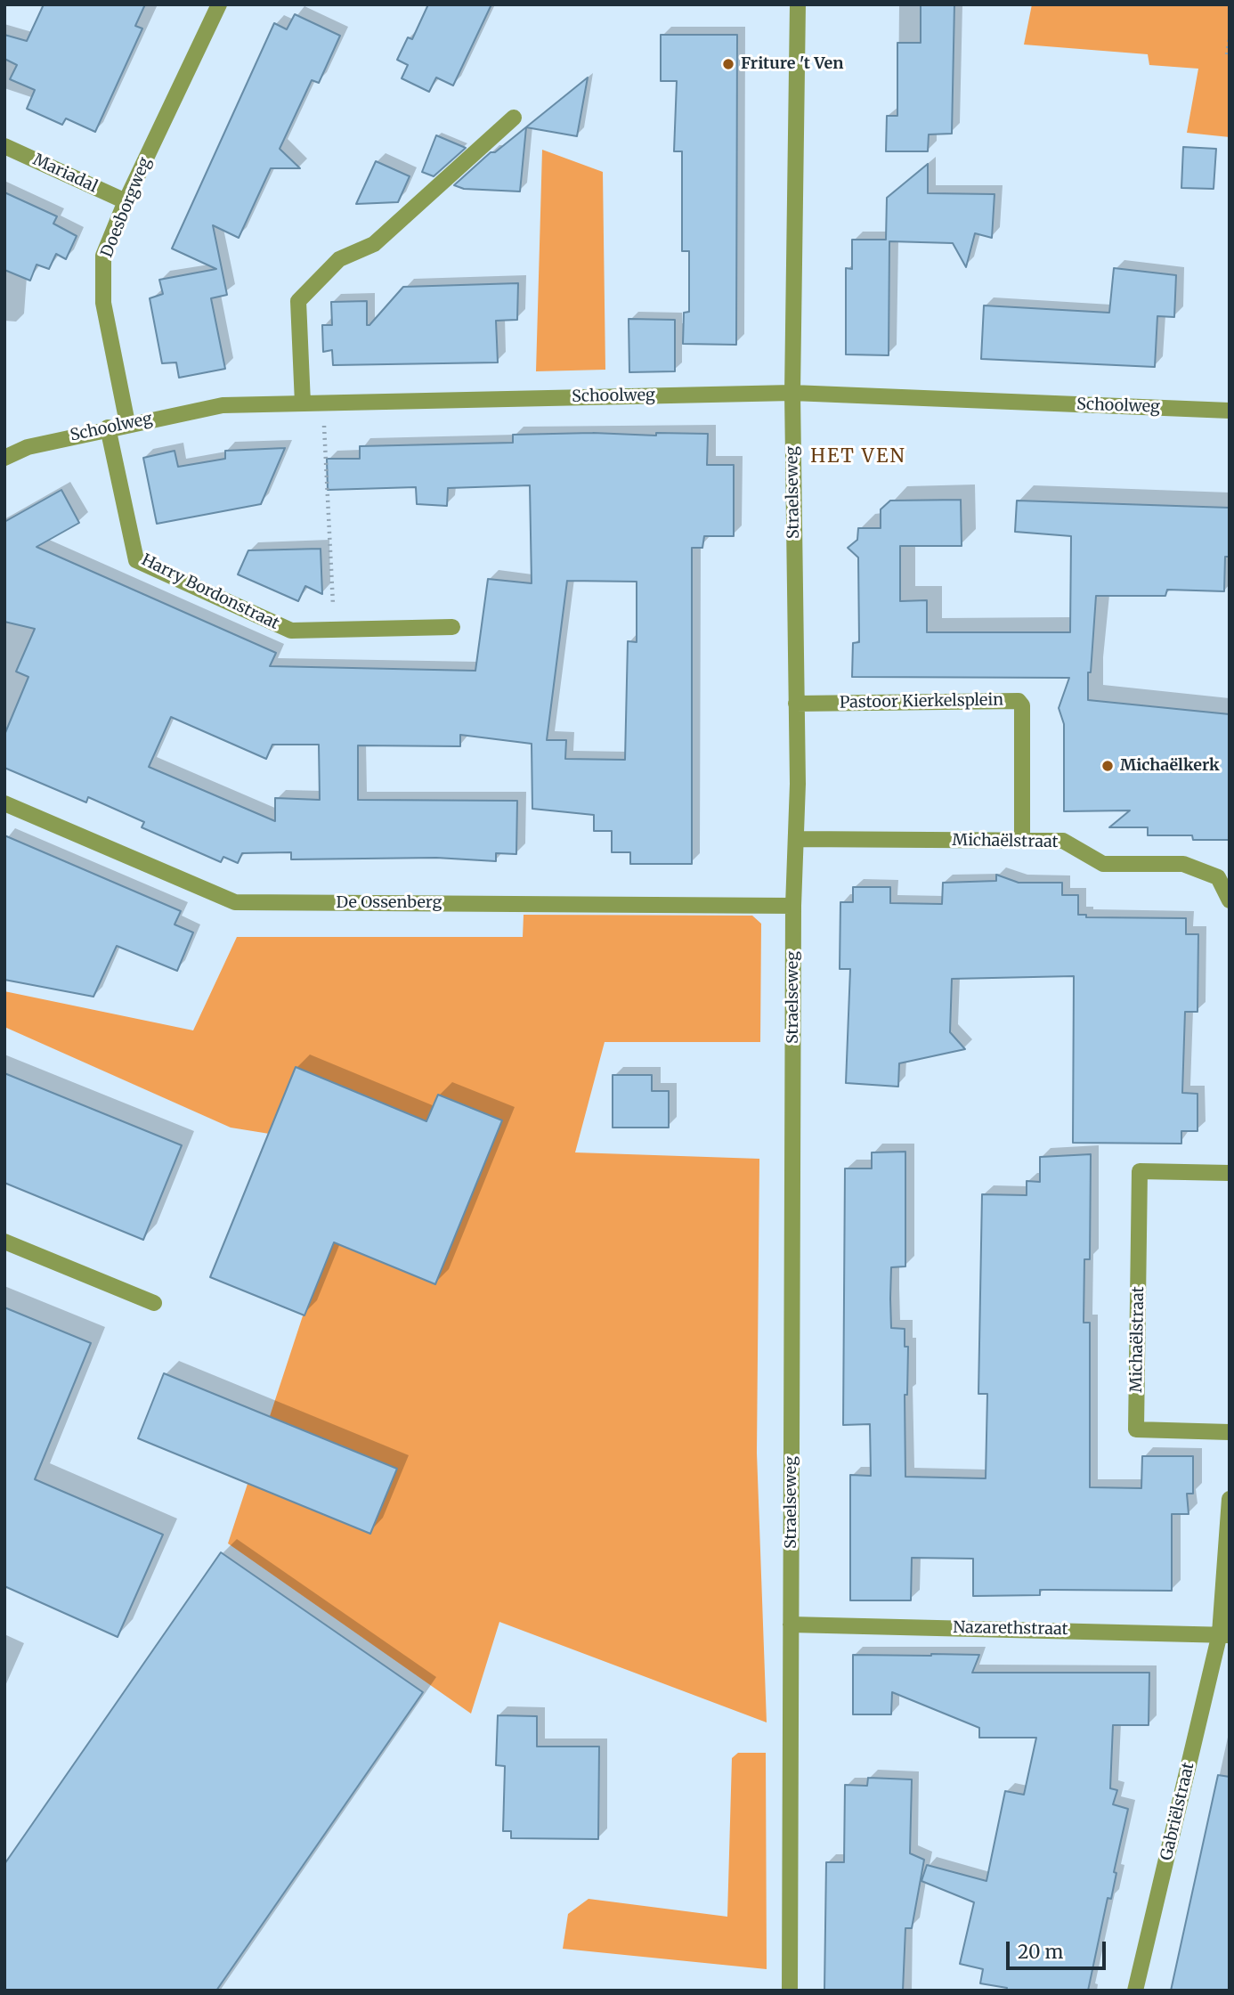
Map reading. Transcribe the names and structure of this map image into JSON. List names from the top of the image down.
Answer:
{
  "streets": {
    "street": [
      "Mariadal",
      "Doesborgweg",
      "Schoolweg",
      "Straelseweg",
      "Harry Bordonstraat",
      "Pastoor Kierkelsplein",
      "Michaëlstraat",
      "De Ossenberg",
      "Nazarethstraat",
      "Gabriëlstraat"
    ]
  },
  "crossings": [
    ["Mariadal", "Doesborgweg"],
    ["Doesborgweg", "Schoolweg"],
    ["Schoolweg", "Straelseweg"],
    ["Schoolweg", "Harry Bordonstraat"],
    ["Straelseweg", "Pastoor Kierkelsplein"],
    ["Straelseweg", "Michaëlstraat"],
    ["Straelseweg", "De Ossenberg"],
    ["Straelseweg", "Nazarethstraat"],
    ["Pastoor Kierkelsplein", "Michaëlstraat"],
    ["Nazarethstraat", "Gabriëlstraat"]
  ],
  "districts": ["HET VEN"],
  "places": ["Friture 't Ven", "Michaëlkerk"],
  "scale_bar": "20 m"
}
